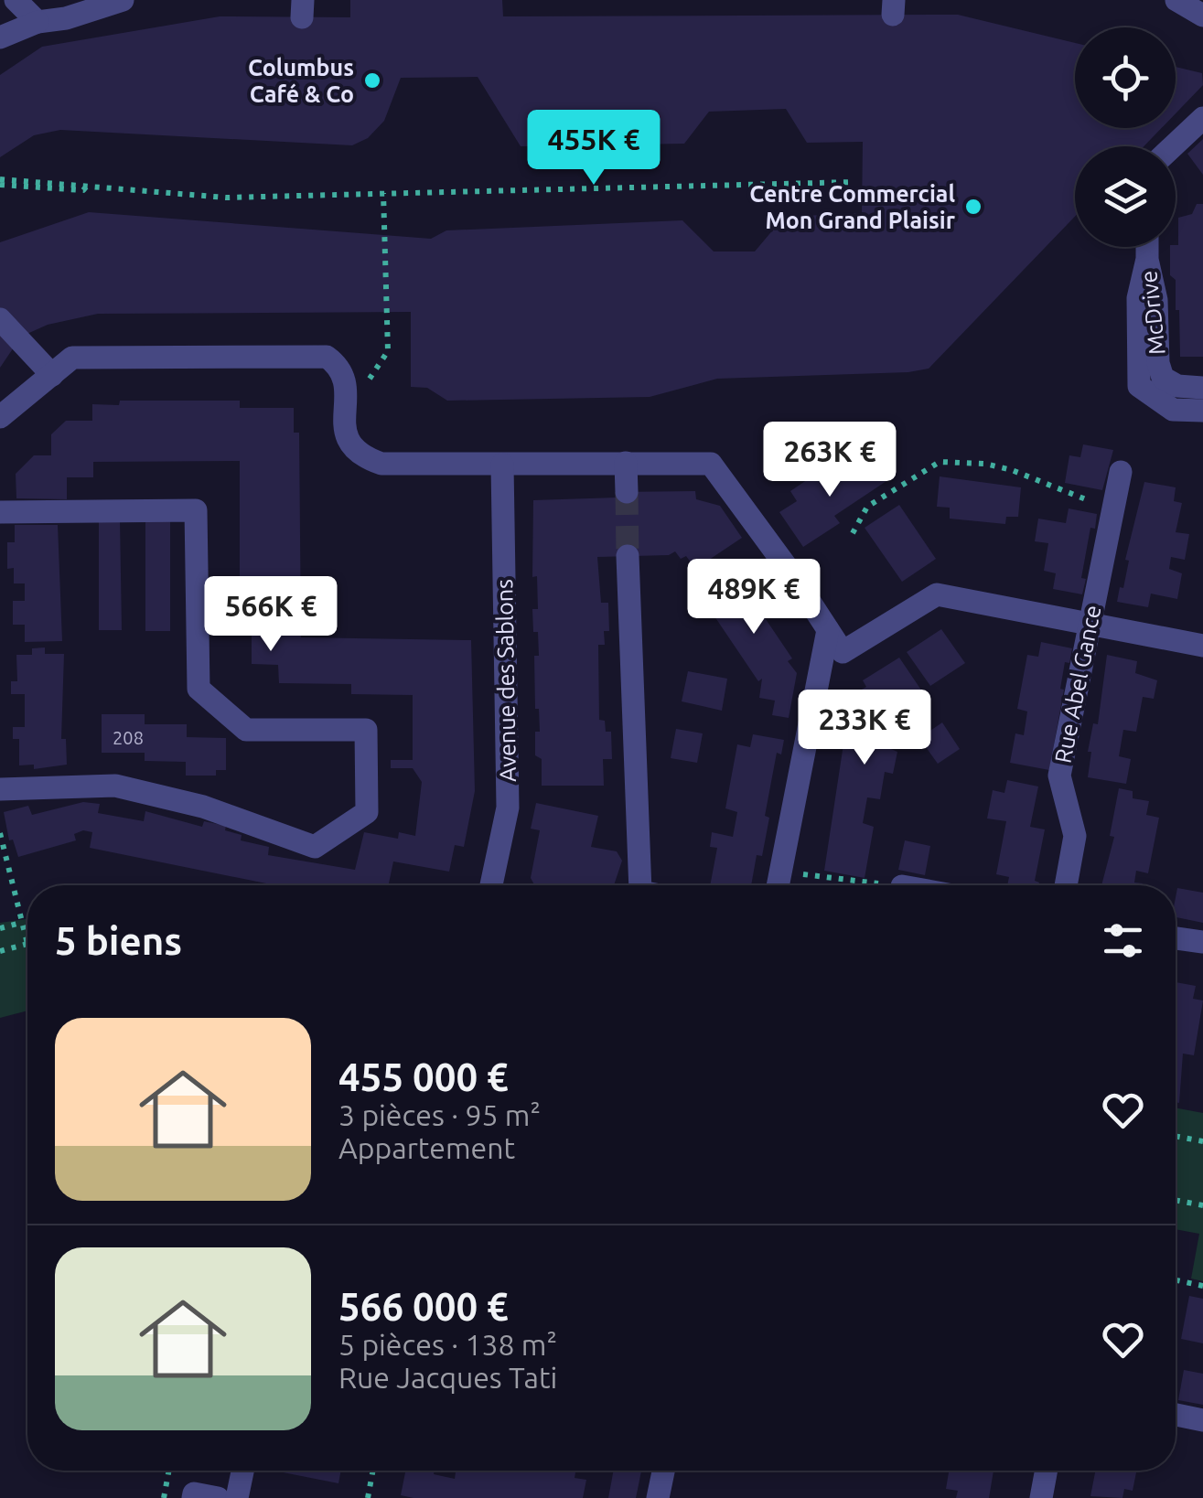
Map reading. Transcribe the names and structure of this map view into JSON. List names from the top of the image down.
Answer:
{
  "streets": {
    "street": ["McDrive", "Avenue des Sablons", "Rue Abel Gance"]
  },
  "places": ["Columbus Café & Co", "Centre Commercial Mon Grand Plaisir"],
  "house_numbers": ["208"],
  "page": {
    "price": [
      "455K €",
      "263K €",
      "489K €",
      "566K €",
      "233K €"
    ],
    "heading": "5 biens",
    "list": [
      {
        "name": "455 000 €",
        "note": "3 pièces · 95 m² · Appartement"
      },
      {
        "name": "566 000 €",
        "note": "5 pièces · 138 m² · Rue Jacques Tati"
      }
    ]
  }
}
